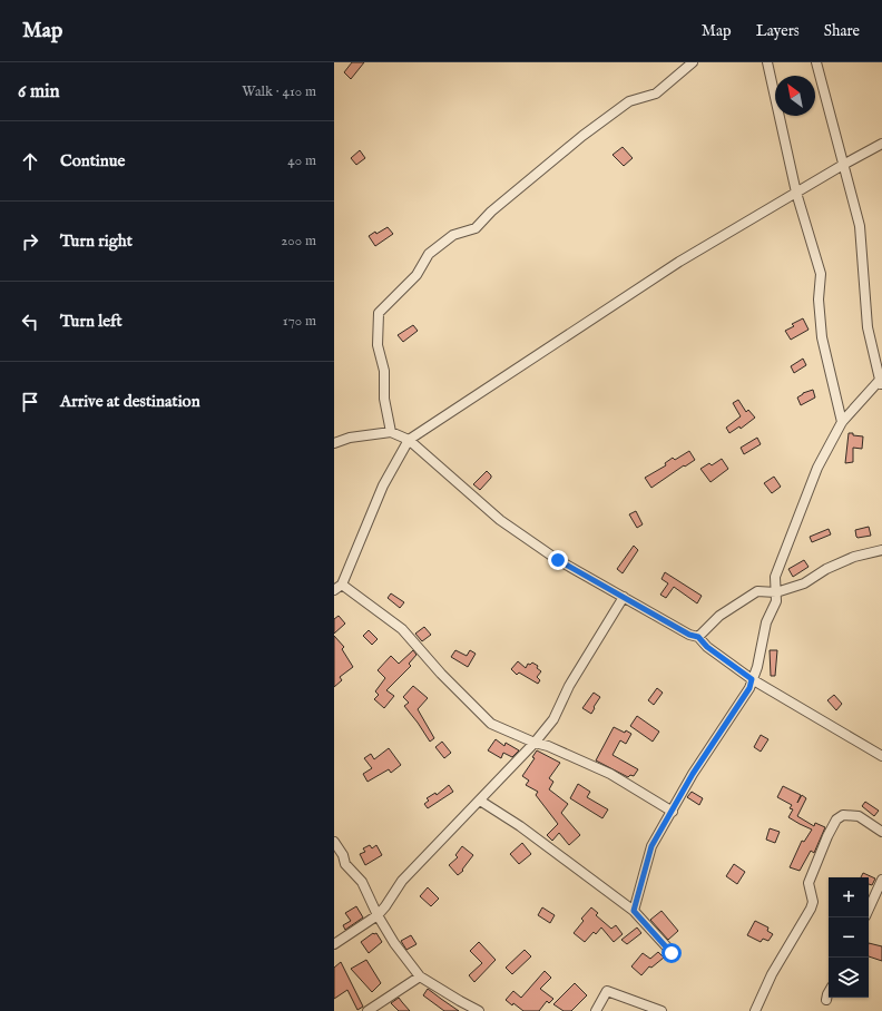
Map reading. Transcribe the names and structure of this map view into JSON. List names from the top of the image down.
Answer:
{
  "north": "top left",
  "page": {
    "header": "Map",
    "nav": ["Map", "Layers", "Share"],
    "heading": ["6 min", "Walk · 410 m"],
    "list": [
      ["Continue", "40 m"],
      ["Turn right", "200 m"],
      ["Turn left", "170 m"],
      "Arrive at destination"
    ],
    "map_buttons": ["+", "−"]
  }
}
